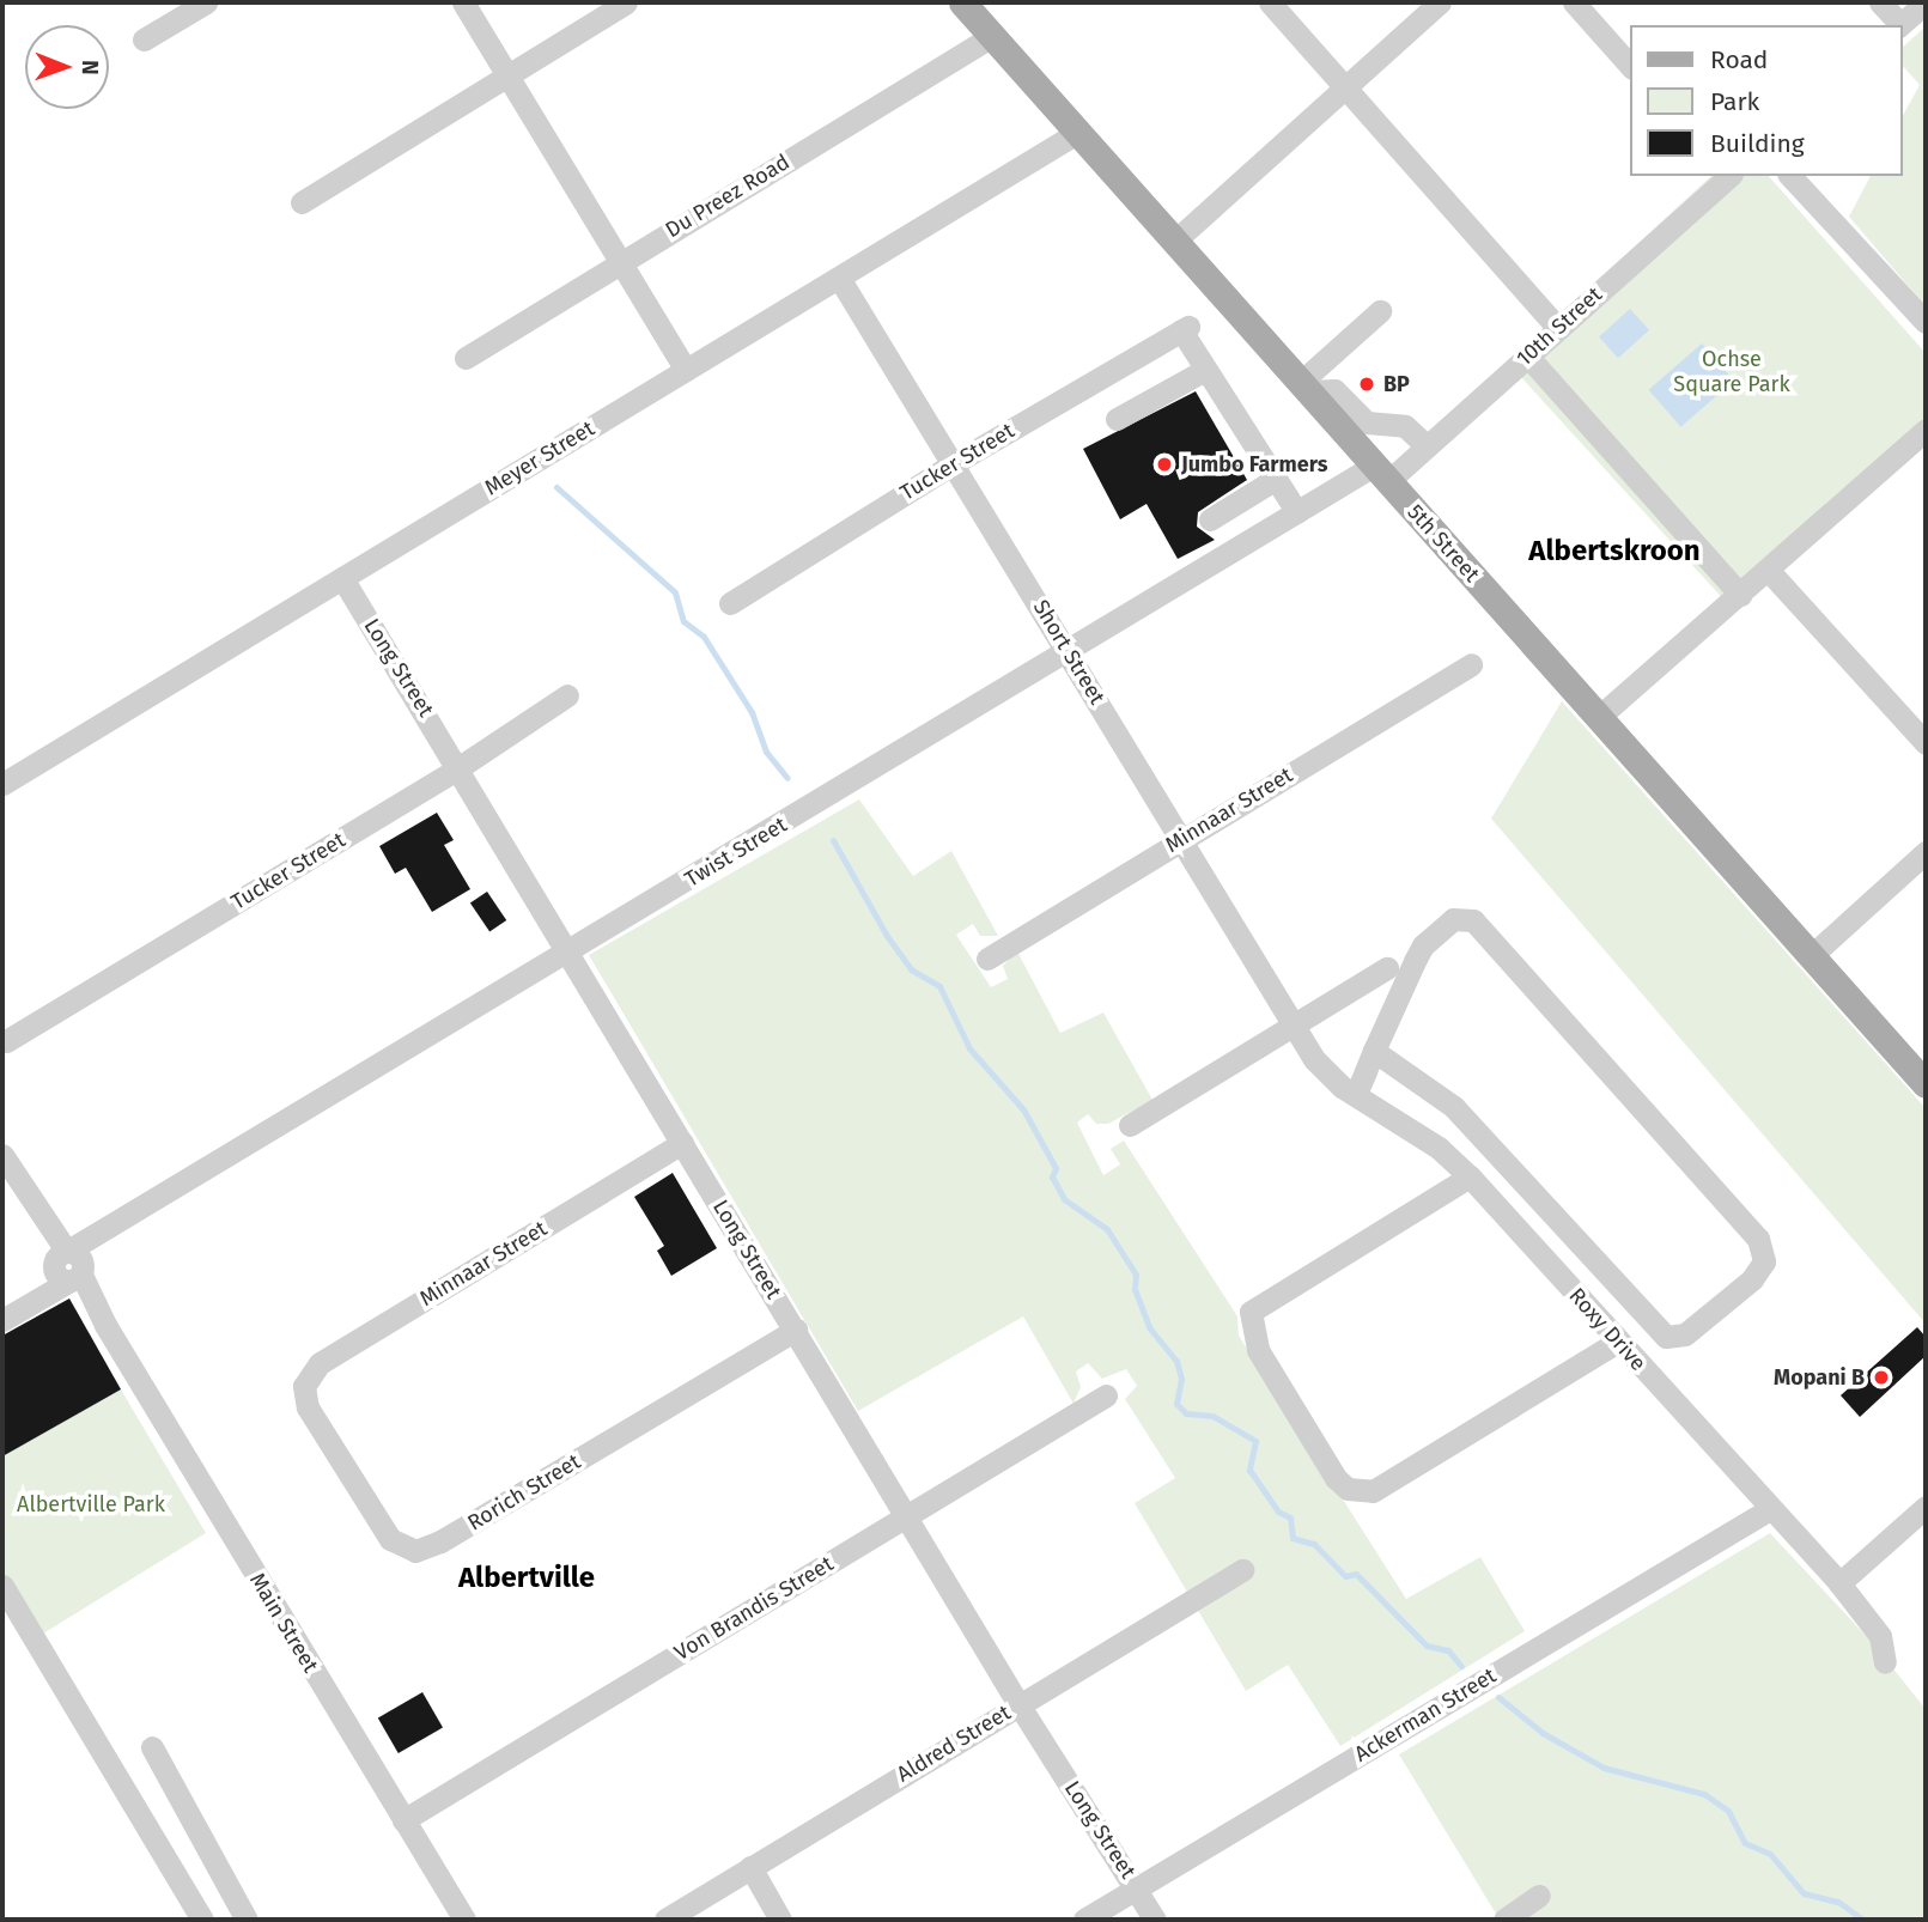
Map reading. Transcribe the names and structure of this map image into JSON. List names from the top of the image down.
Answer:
{
  "streets": {
    "main road": ["5th Street"],
    "street": [
      "Du Preez Road",
      "10th Street",
      "Meyer Street",
      "Tucker Street",
      "Short Street",
      "Long Street",
      "Minnaar Street",
      "Twist Street",
      "Roxy Drive",
      "Rorich Street",
      "Von Brandis Street",
      "Main Street",
      "Ackerman Street",
      "Aldred Street"
    ]
  },
  "crossings": [
    ["Du Preez Road", "5th Street"],
    ["10th Street", "5th Street"],
    ["10th Street", "Twist Street"],
    ["Meyer Street", "5th Street"],
    ["Meyer Street", "Short Street"],
    ["Meyer Street", "Long Street"],
    ["Tucker Street", "Short Street"],
    ["Tucker Street", "Long Street"],
    ["5th Street", "Twist Street"],
    ["Short Street", "Minnaar Street"],
    ["Short Street", "Twist Street"],
    ["Short Street", "Roxy Drive"],
    ["Long Street", "Minnaar Street"],
    ["Long Street", "Twist Street"],
    ["Long Street", "Rorich Street"],
    ["Long Street", "Von Brandis Street"],
    ["Long Street", "Ackerman Street"],
    ["Long Street", "Aldred Street"],
    ["Minnaar Street", "Rorich Street"],
    ["Twist Street", "Main Street"],
    ["Roxy Drive", "Ackerman Street"],
    ["Von Brandis Street", "Main Street"]
  ],
  "districts": ["Albertskroon", "Albertville"],
  "parks": ["Ochse Square Park", "Albertville Park"],
  "places": ["BP", "Jumbo Farmers", "Mopani B"],
  "legend": ["Road", "Park", "Building"],
  "north": "right"
}
